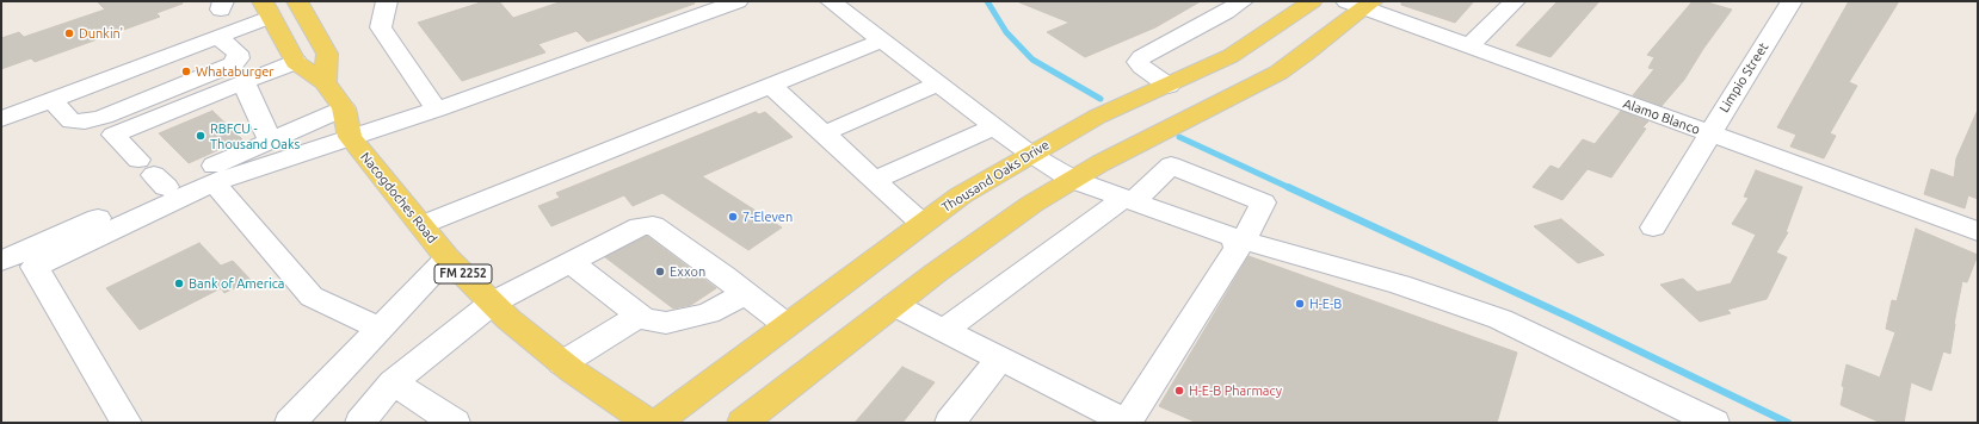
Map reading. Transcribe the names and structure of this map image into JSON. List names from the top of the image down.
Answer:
{
  "streets": {
    "main road": ["Thousand Oaks Drive", "Nacogdoches Road", "FM 2252"],
    "street": ["Limpio Street", "Alamo Blanco"]
  },
  "crossings": [
    ["Limpio Street", "Alamo Blanco"]
  ],
  "places": [
    "Dunkin'",
    "Whataburger",
    "RBFCU - Thousand Oaks",
    "7-Eleven",
    "Exxon",
    "Bank of America",
    "H-E-B",
    "H-E-B Pharmacy"
  ]
}
